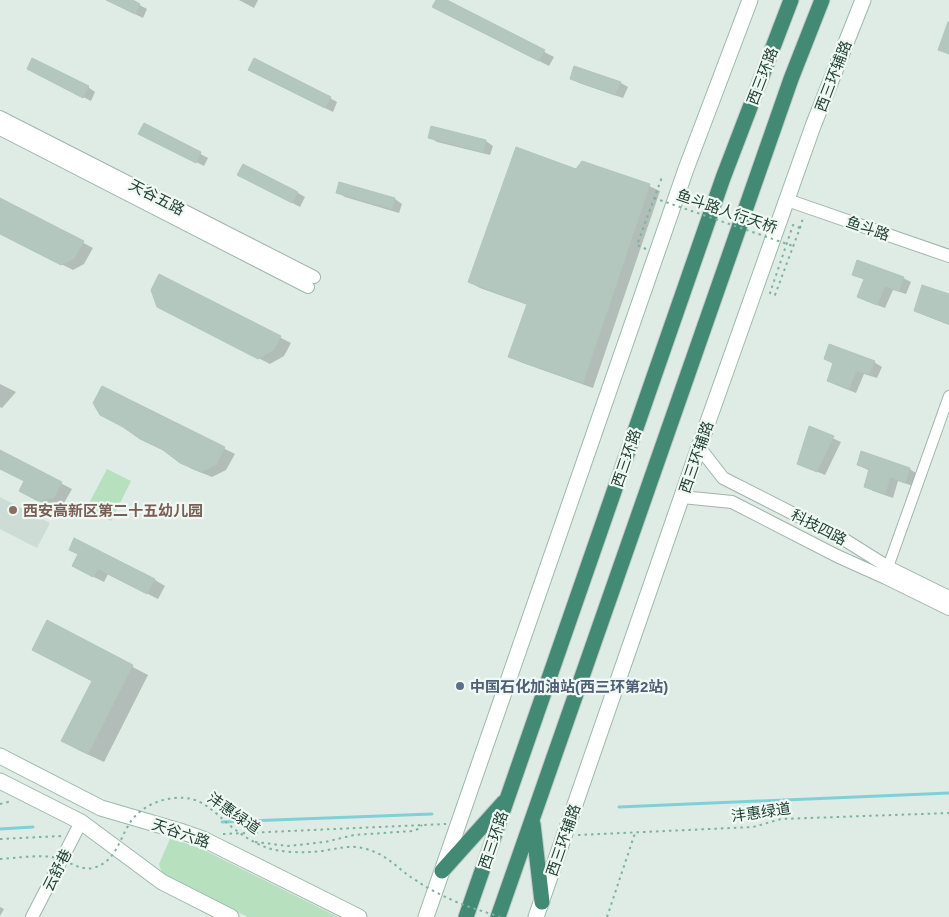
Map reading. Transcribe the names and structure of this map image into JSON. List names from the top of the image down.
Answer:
{
  "streets": {
    "highway": ["西三环路"],
    "main road": ["西三环辅路", "天谷六路"],
    "street": [
      "天谷五路",
      "鱼斗路",
      "科技四路",
      "云舒巷"
    ],
    "path": ["鱼斗路人行天桥", "沣惠绿道"]
  },
  "crossings": [
    ["西三环路", "沣惠绿道"],
    ["西三环辅路", "鱼斗路"],
    ["西三环辅路", "科技四路"],
    ["西三环辅路", "沣惠绿道"]
  ],
  "places": ["西安高新区第二十五幼儿园", "中国石化加油站(西三环第2站)"]
}
